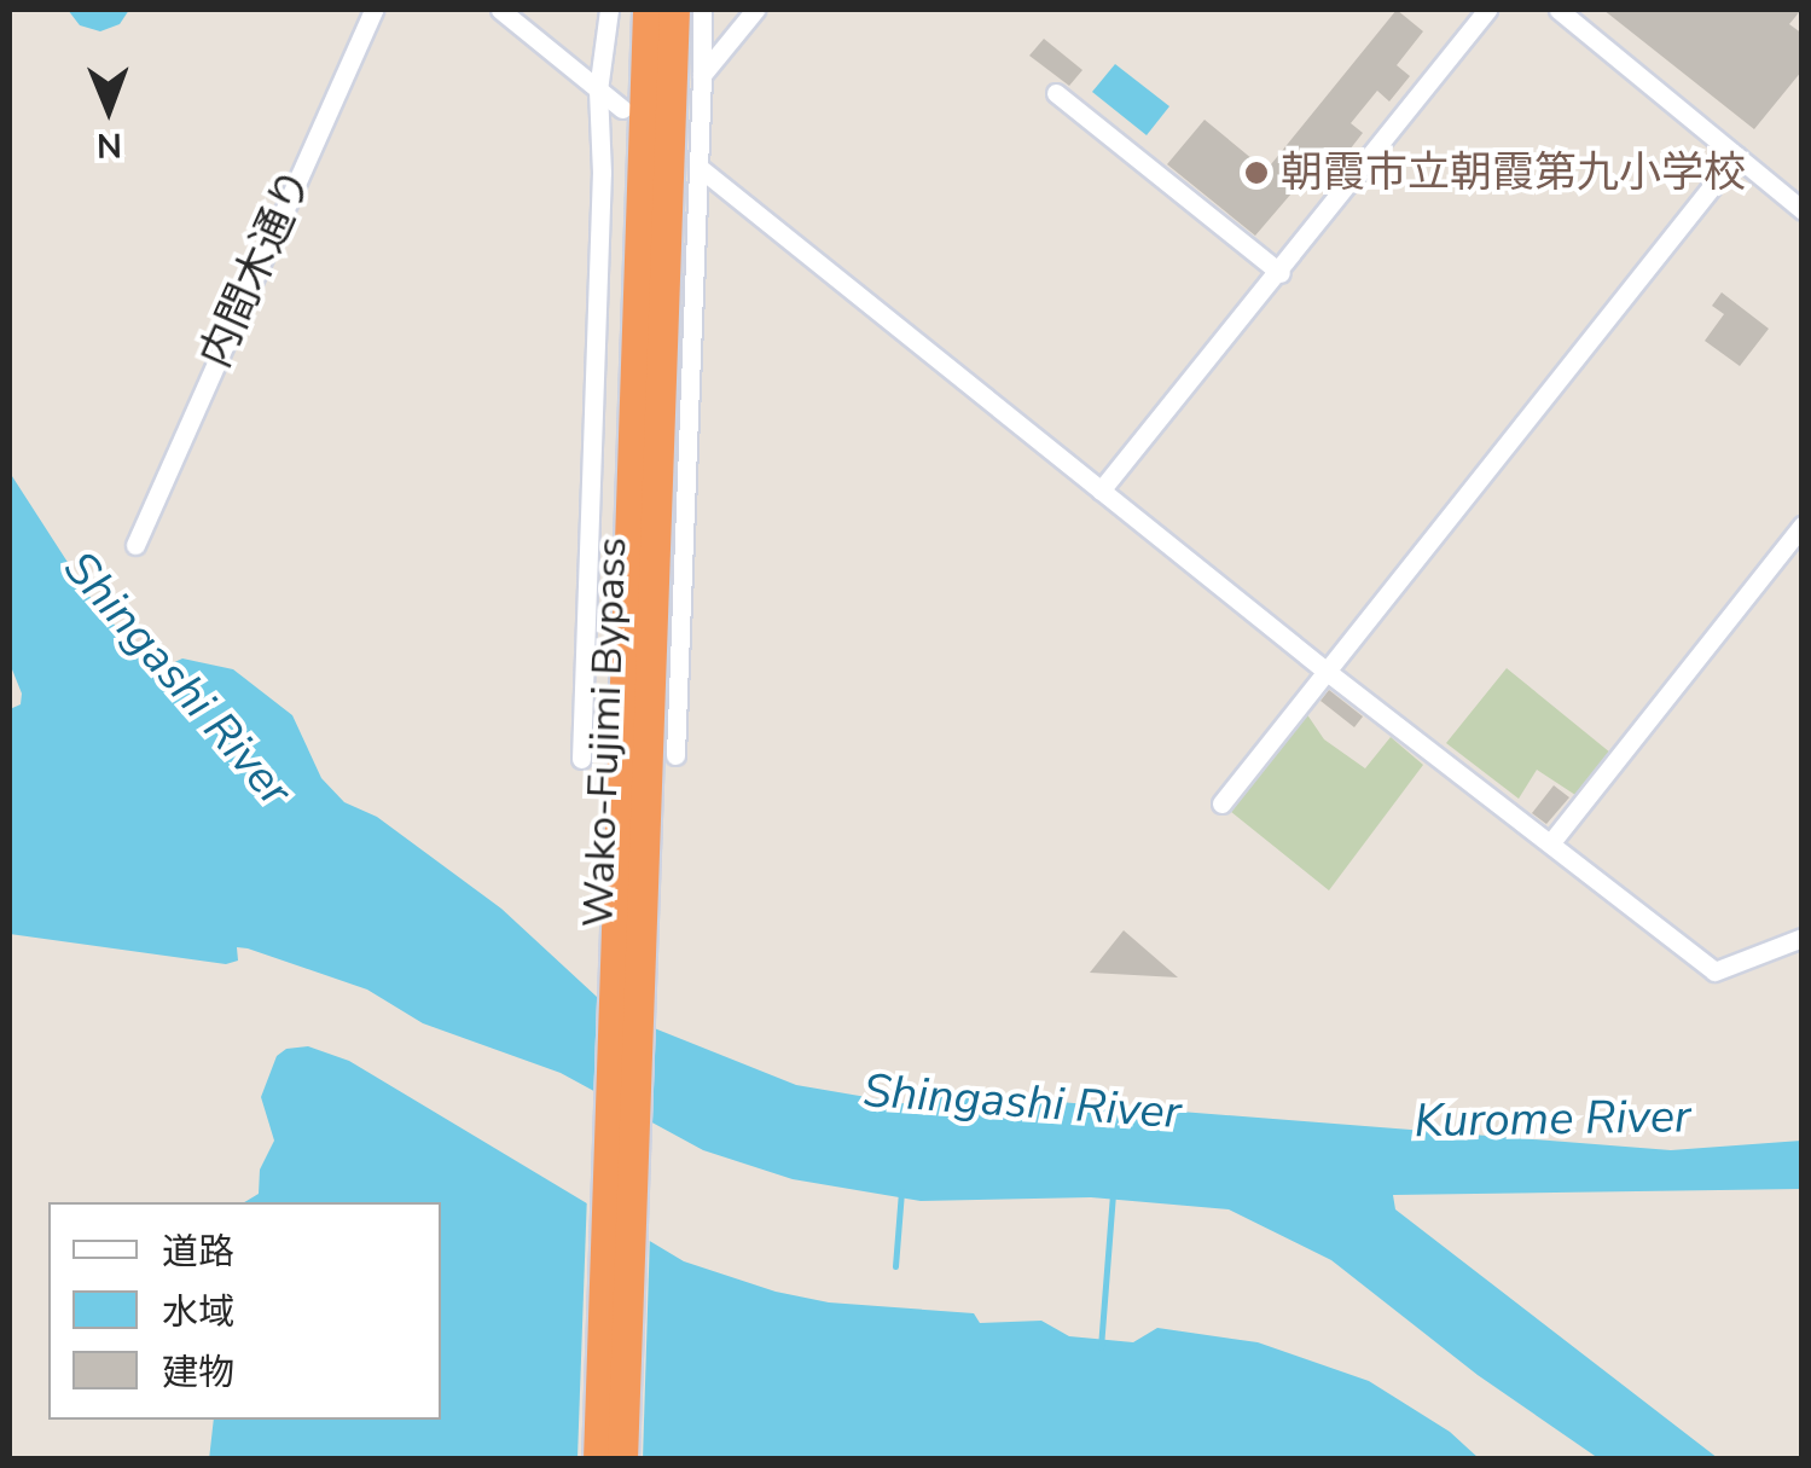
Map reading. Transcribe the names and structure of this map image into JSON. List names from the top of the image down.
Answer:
{
  "streets": {
    "highway": ["Wako-Fujimi Bypass"],
    "street": ["内間木通り"]
  },
  "water": ["Shingashi River", "Kurome River"],
  "places": ["朝霞市立朝霞第九小学校"],
  "legend": ["道路", "水域", "建物"],
  "north": "bottom"
}
